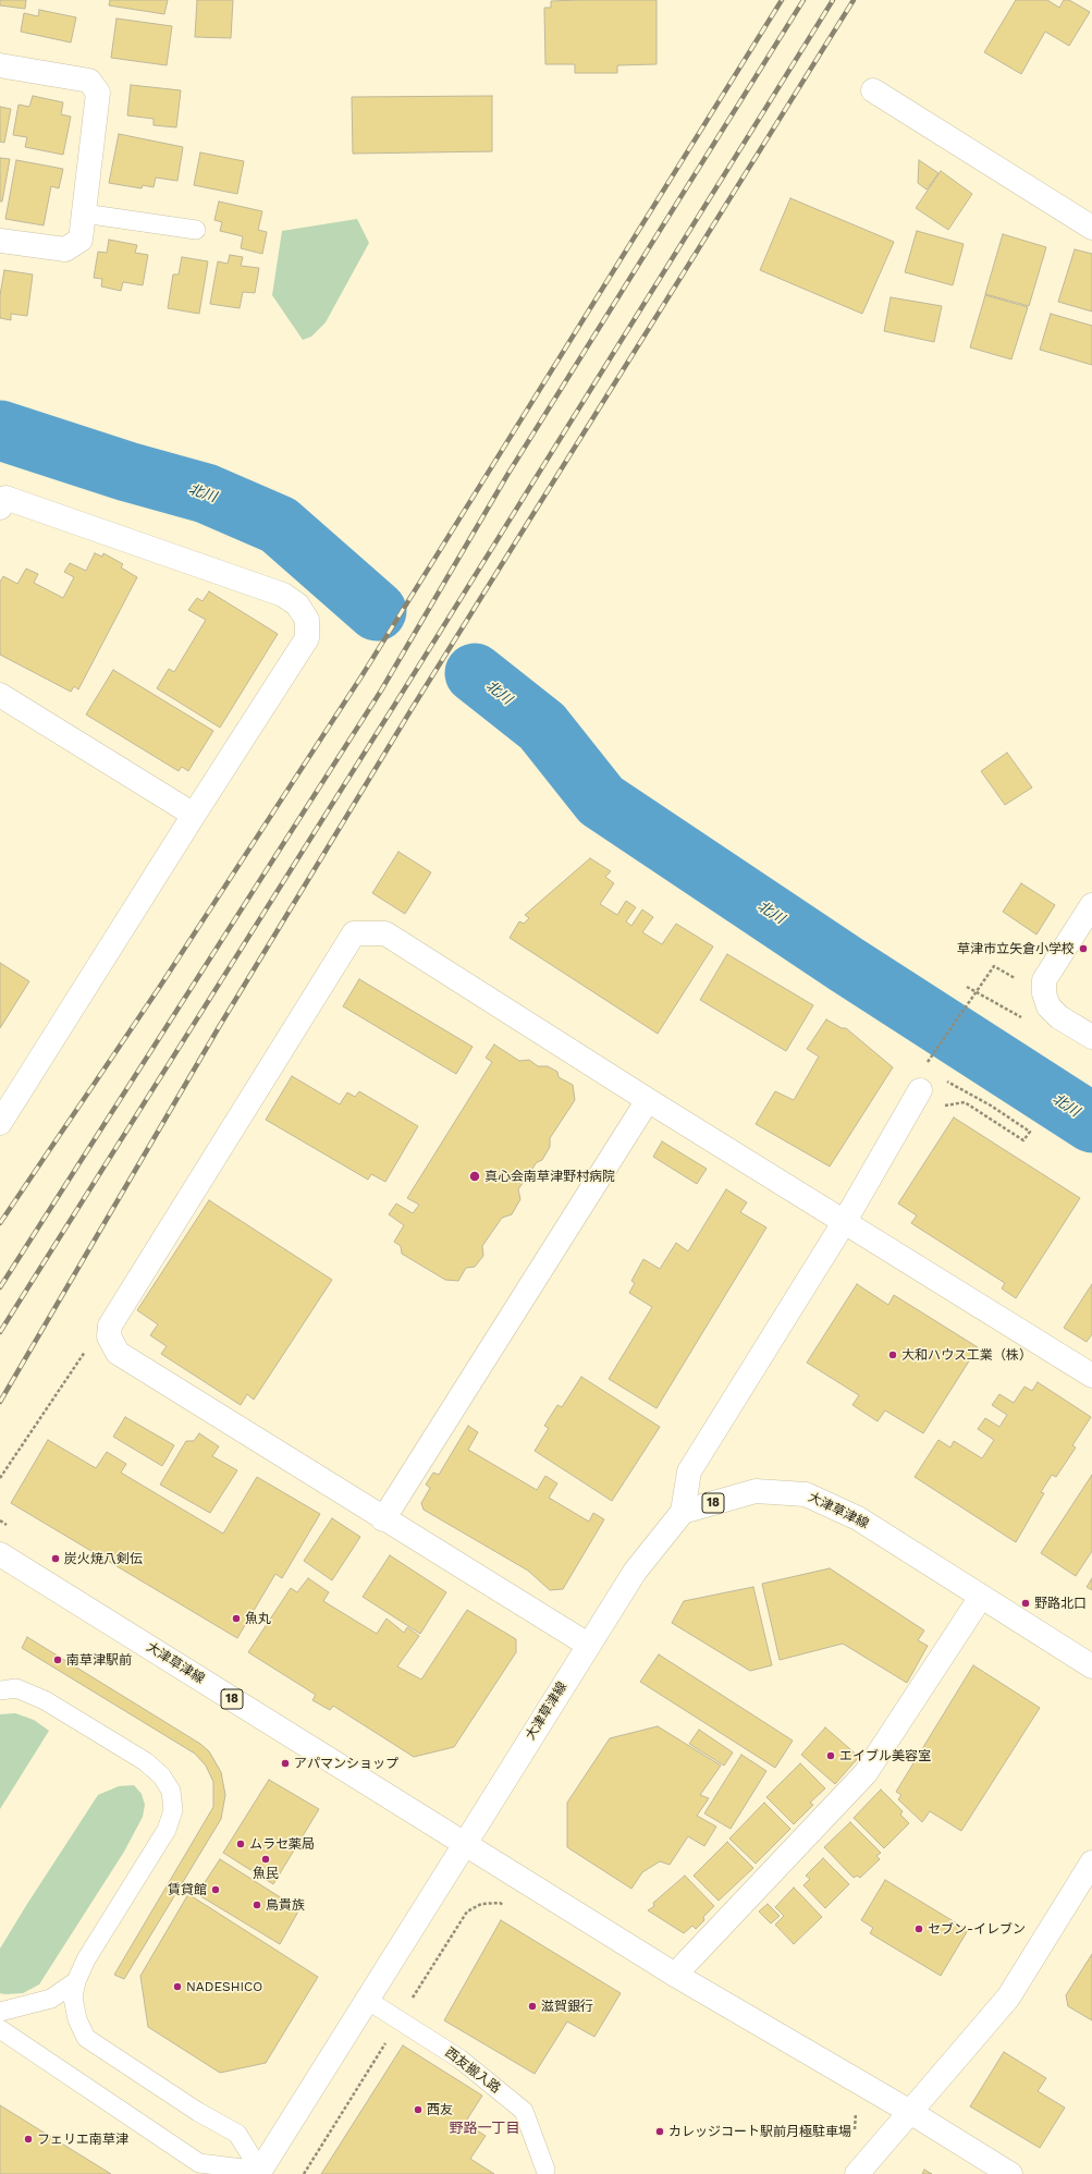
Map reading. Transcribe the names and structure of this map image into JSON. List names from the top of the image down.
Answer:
{
  "streets": {
    "street": ["18", "大津草津線"],
    "lane": ["西友搬入路"]
  },
  "districts": ["野路一丁目"],
  "water": ["北川"],
  "places": [
    "草津市立矢倉小学校",
    "真心会南草津野村病院",
    "大和ハウス工業（株）",
    "炭火焼八剣伝",
    "野路北口",
    "魚丸",
    "南草津駅前",
    "エイブル美容室",
    "アパマンショップ",
    "ムラセ薬局",
    "魚民",
    "賃貸館",
    "鳥貴族",
    "セブン-イレブン",
    "NADESHICO",
    "滋賀銀行",
    "西友",
    "カレッジコート駅前月極駐車場",
    "フェリエ南草津"
  ]
}
